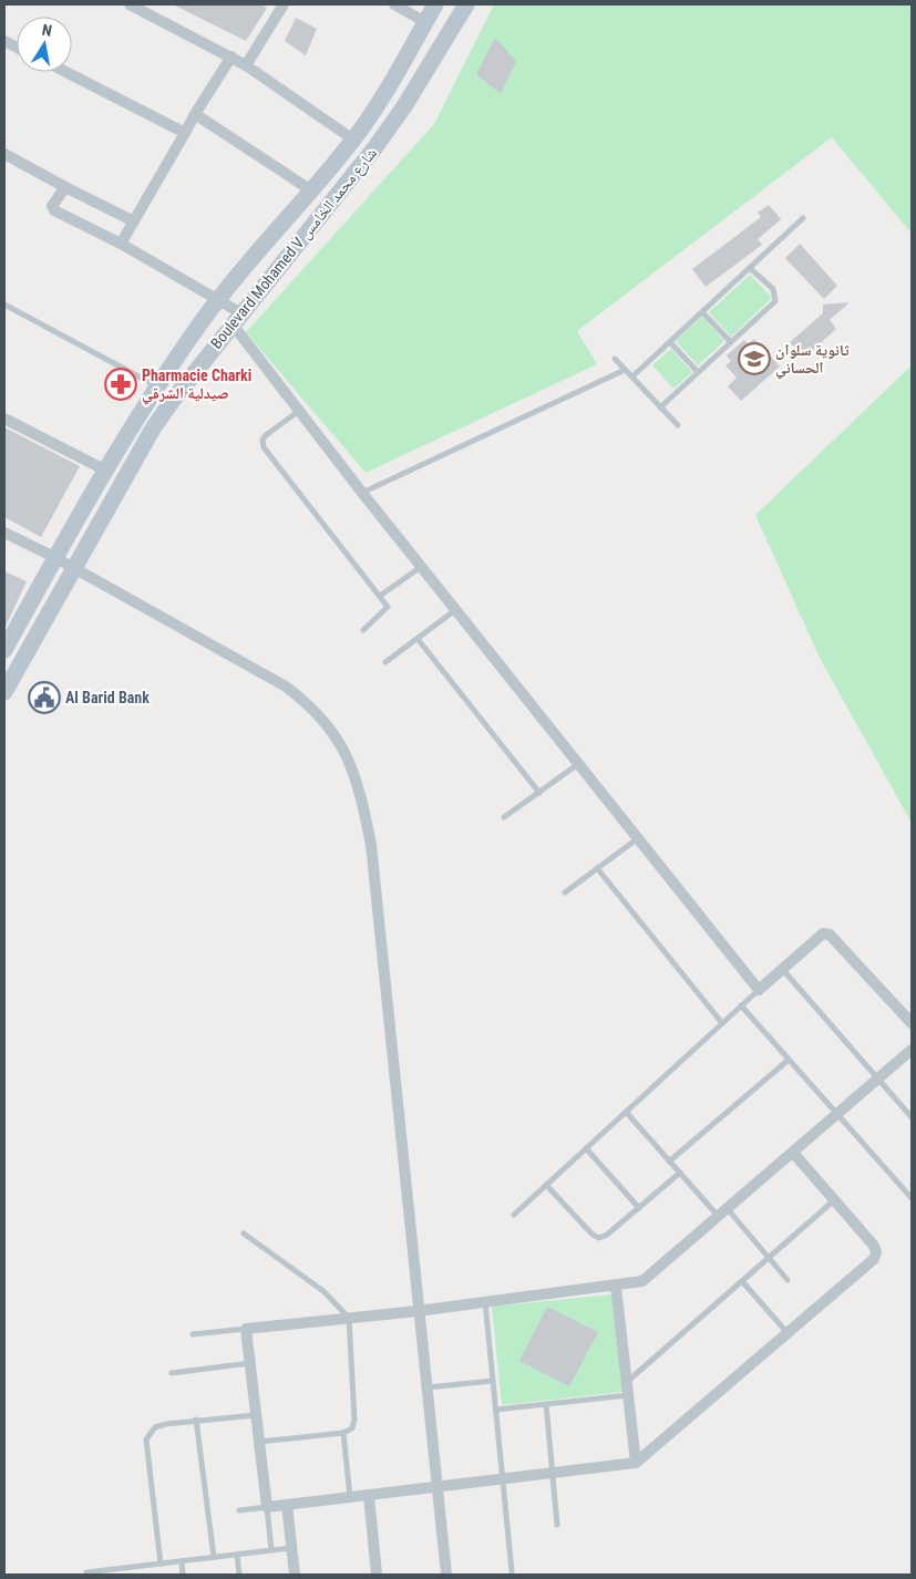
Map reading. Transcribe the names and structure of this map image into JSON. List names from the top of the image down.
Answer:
{
  "streets": {
    "street": ["Boulevard Mohamed V شارع محمد الخامس"]
  },
  "places": {
    "school or university": ["ثانوية سلوان الحساني"],
    "pharmacy": ["Pharmacie Charki صيدلية الشرقي"],
    "public building": ["Al Barid Bank"]
  },
  "north": "top"
}
